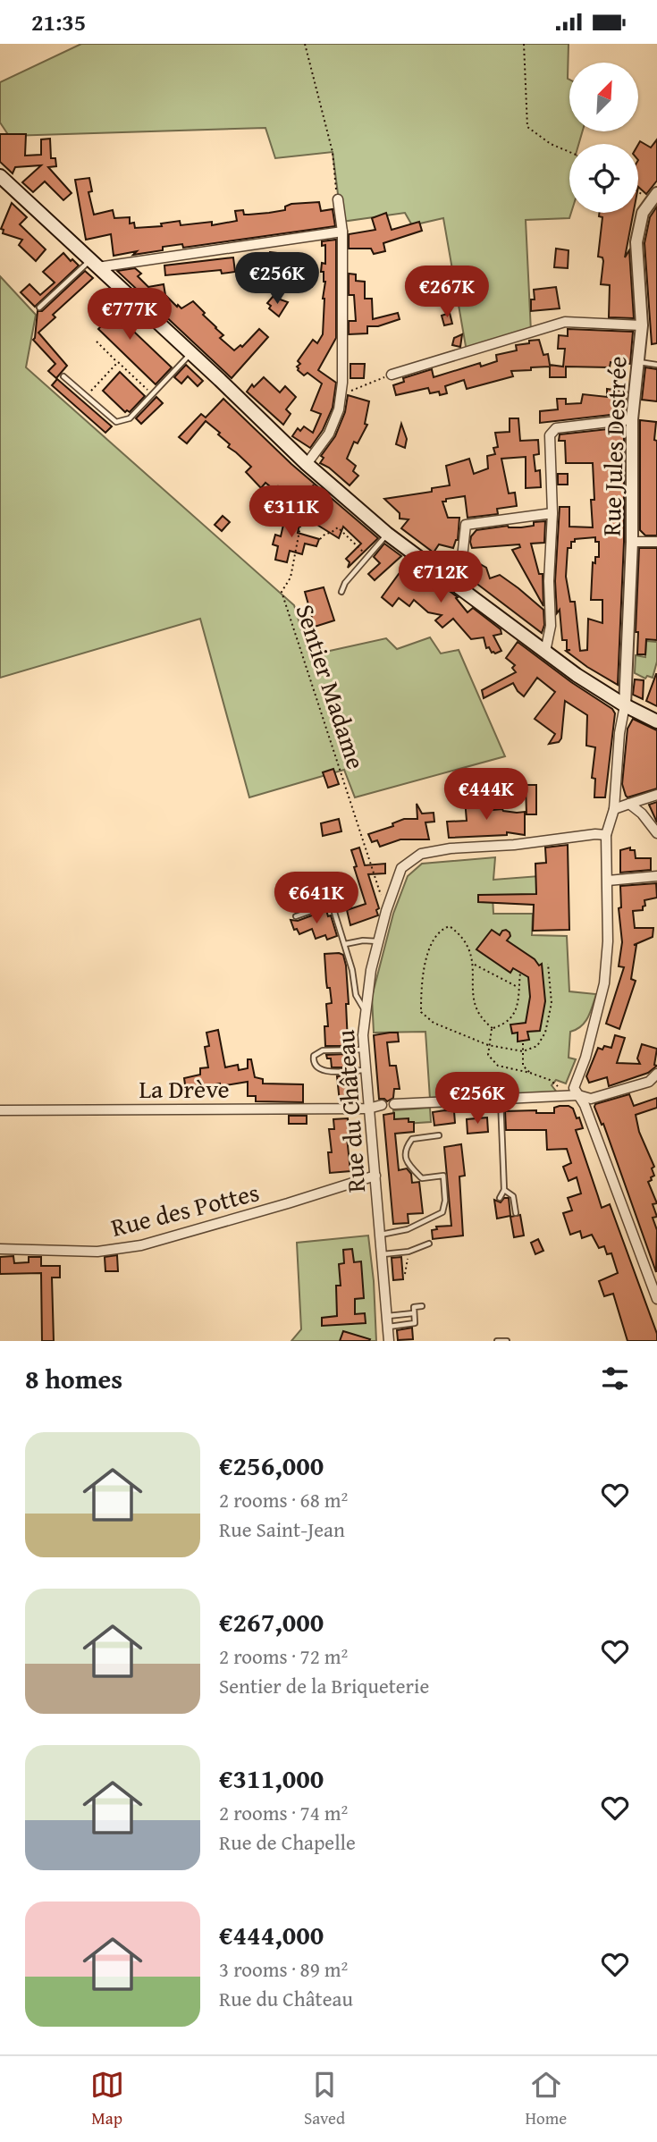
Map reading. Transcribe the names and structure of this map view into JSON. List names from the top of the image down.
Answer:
{
  "streets": {
    "street": [
      "Rue Jules Destrée",
      "La Drève",
      "Rue du Château",
      "Rue des Pottes"
    ],
    "path": ["Sentier Madame"]
  },
  "crossings": [
    ["Sentier Madame", "Rue du Château"],
    ["La Drève", "Rue du Château"],
    ["Rue du Château", "Rue des Pottes"]
  ],
  "north": "top right",
  "page": {
    "status": "21:35",
    "price": [
      "€256K",
      "€267K",
      "€777K",
      "€311K",
      "€712K",
      "€444K",
      "€641K",
      "€256K"
    ],
    "heading": "8 homes",
    "list": [
      {
        "name": "€256,000",
        "note": "2 rooms · 68 m² · Rue Saint-Jean"
      },
      {
        "name": "€267,000",
        "note": "2 rooms · 72 m² · Sentier de la Briqueterie"
      },
      {
        "name": "€311,000",
        "note": "2 rooms · 74 m² · Rue de Chapelle"
      },
      {
        "name": "€444,000",
        "note": "3 rooms · 89 m² · Rue du Château"
      }
    ],
    "tabs": ["Map", "Saved", "Home"]
  }
}
